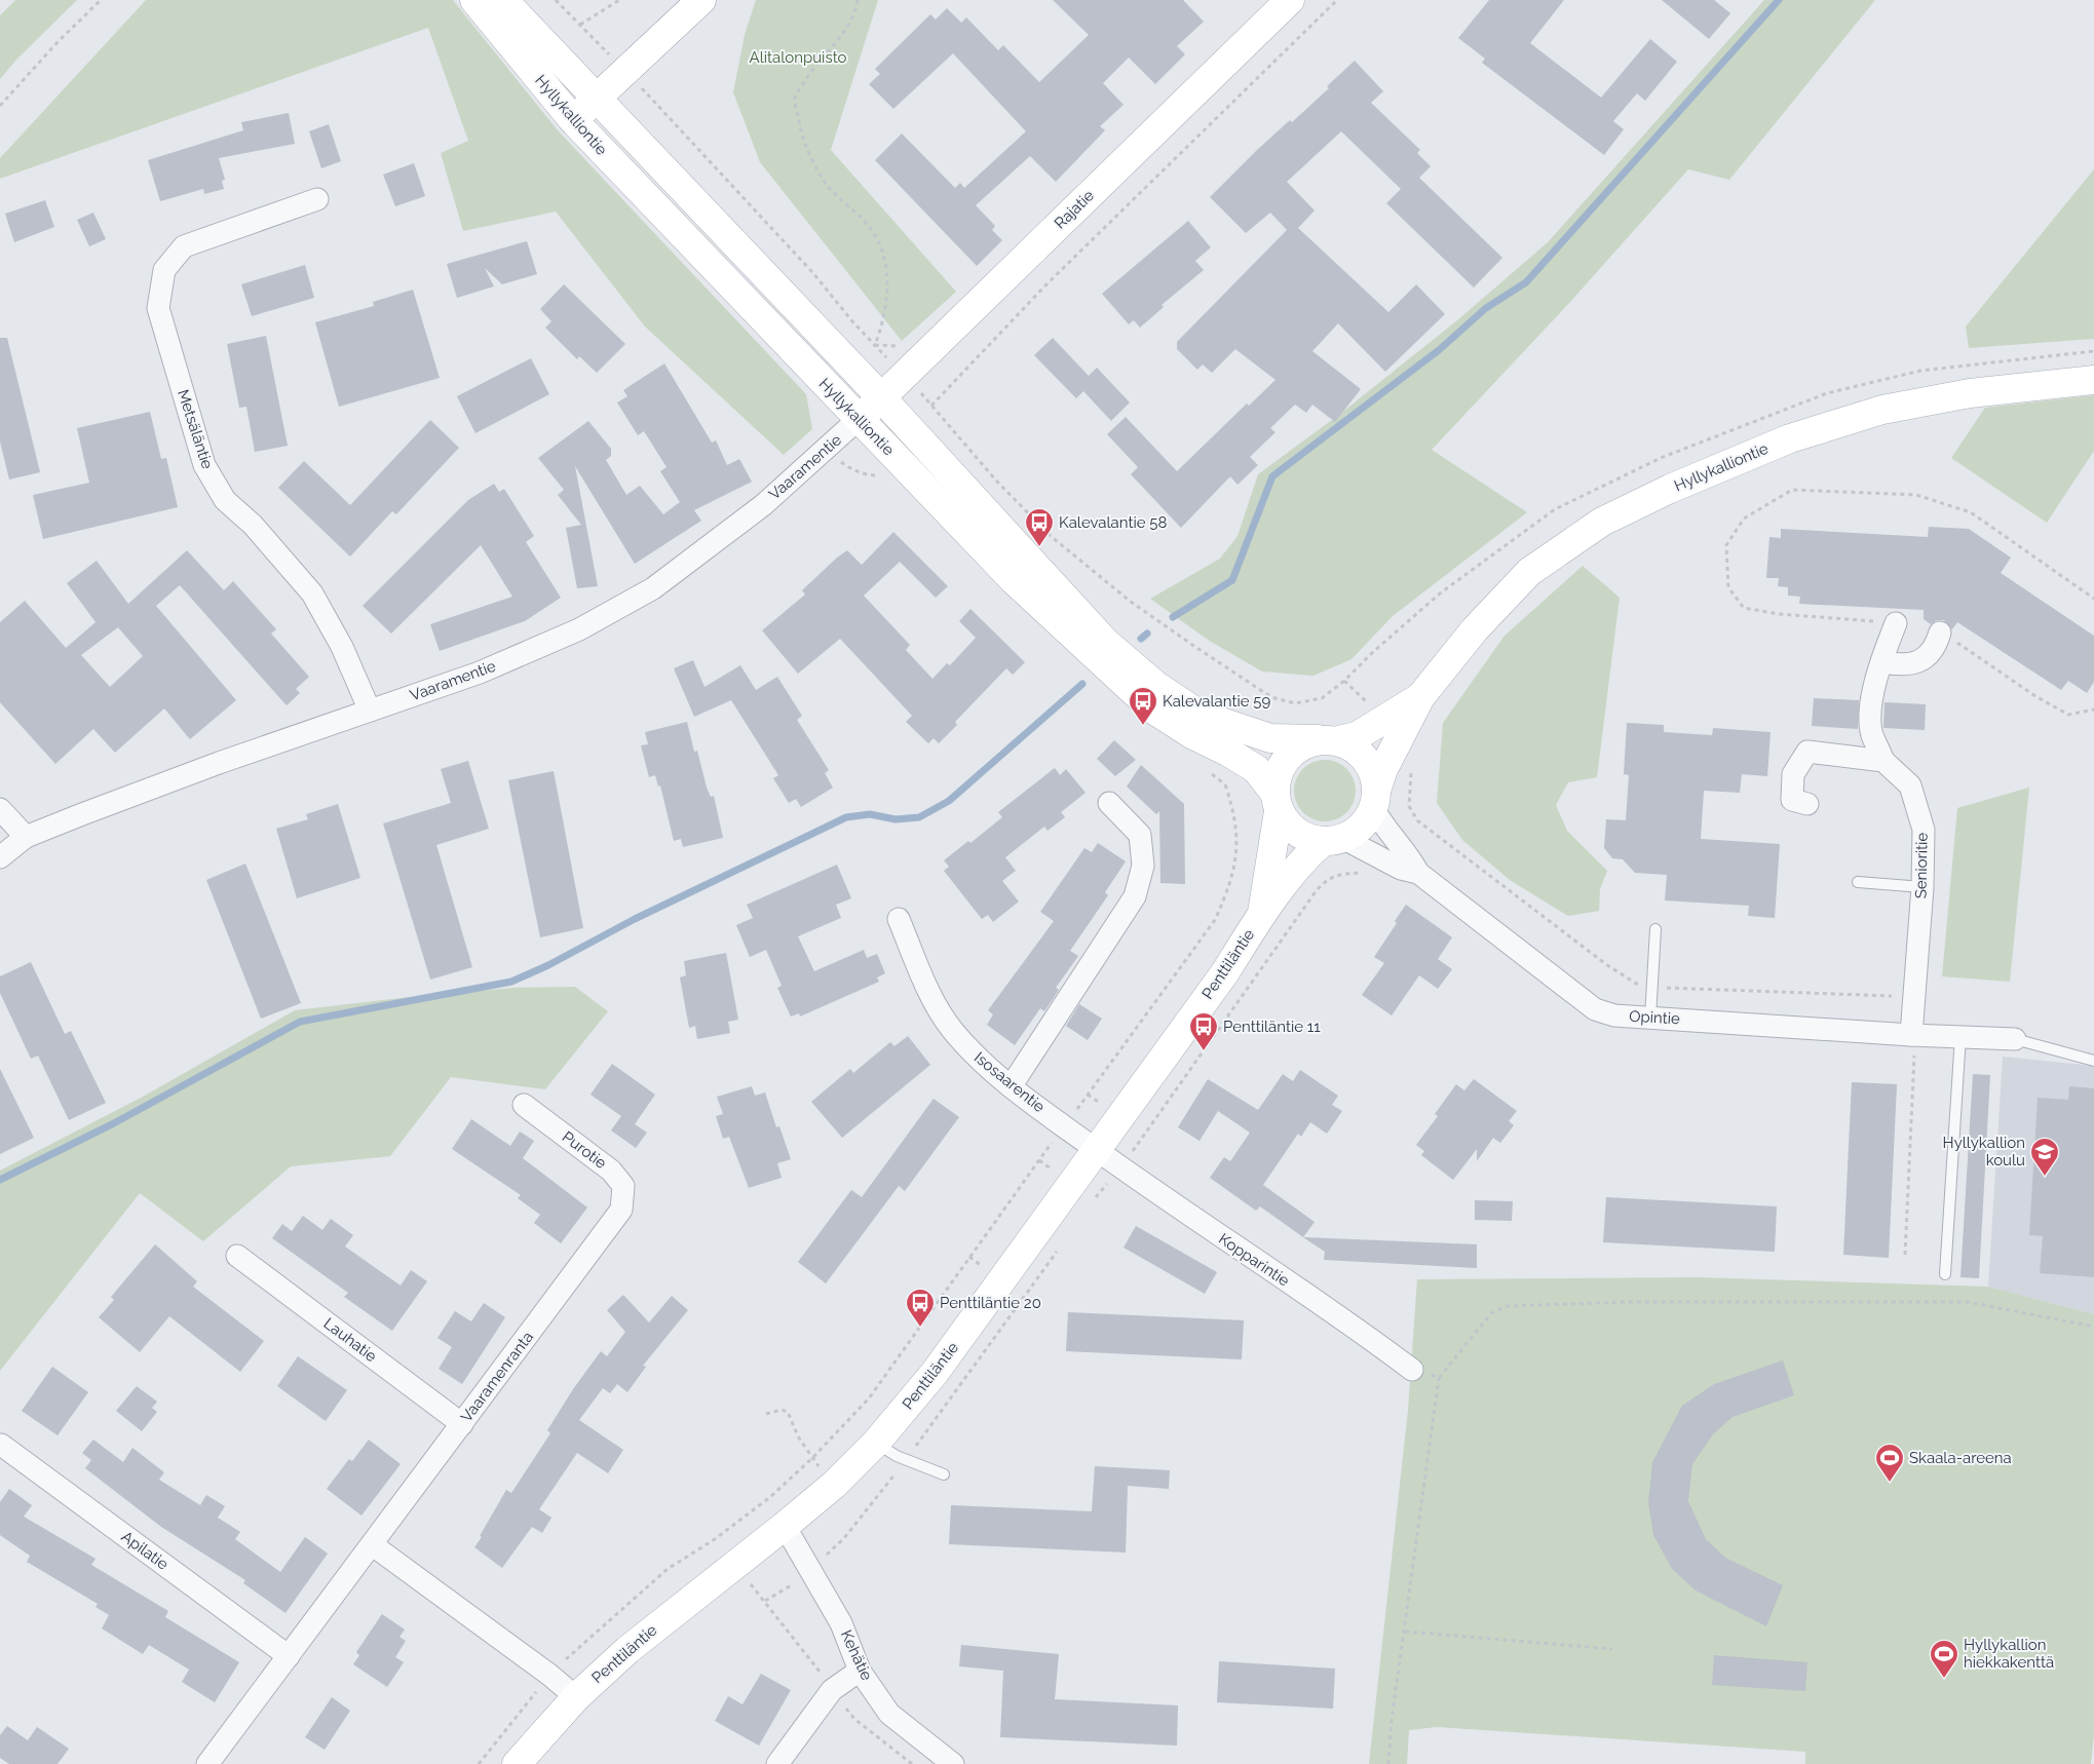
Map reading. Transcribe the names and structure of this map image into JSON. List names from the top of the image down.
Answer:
{
  "streets": {
    "main road": ["Hyllykalliontie", "Rajatie", "Penttiläntie"],
    "street": [
      "Metsäläntie",
      "Vaaramentie",
      "Senioritie",
      "Opintie",
      "Isosaarentie",
      "Purotie",
      "Kopparintie",
      "Lauhatie",
      "Vaaramenranta",
      "Apilatie",
      "Kehätie"
    ]
  },
  "crossings": [
    ["Hyllykalliontie", "Rajatie"],
    ["Hyllykalliontie", "Vaaramentie"],
    ["Hyllykalliontie", "Penttiläntie"],
    ["Hyllykalliontie", "Opintie"],
    ["Rajatie", "Vaaramentie"],
    ["Metsäläntie", "Vaaramentie"],
    ["Senioritie", "Opintie"],
    ["Penttiläntie", "Opintie"],
    ["Penttiläntie", "Isosaarentie"],
    ["Penttiläntie", "Kopparintie"],
    ["Penttiläntie", "Kehätie"],
    ["Isosaarentie", "Kopparintie"],
    ["Purotie", "Vaaramenranta"],
    ["Lauhatie", "Vaaramenranta"],
    ["Vaaramenranta", "Apilatie"]
  ],
  "parks": ["Alitalonpuisto"],
  "places": {
    "bus stop": [
      "Kalevalantie 58",
      "Kalevalantie 59",
      "Penttiläntie 11",
      "Penttiläntie 20"
    ],
    "school or university": ["Hyllykallion koulu"],
    "sports": ["Skaala-areena", "Hyllykallion hiekkakenttä"]
  }
}
